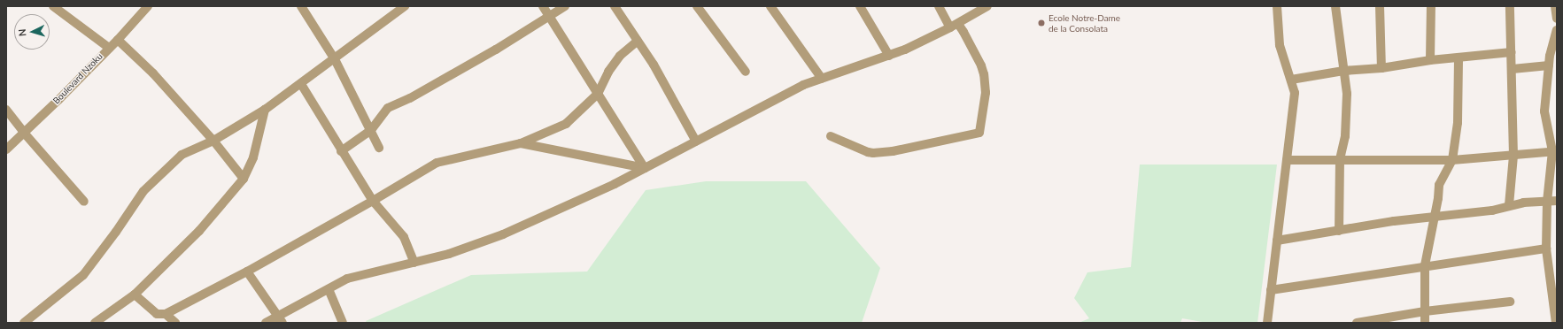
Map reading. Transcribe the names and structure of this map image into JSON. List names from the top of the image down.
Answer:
{
  "streets": {
    "street": ["Boulevard Nzoku"]
  },
  "places": ["Ecole Notre-Dame de la Consolata"],
  "north": "left"
}
